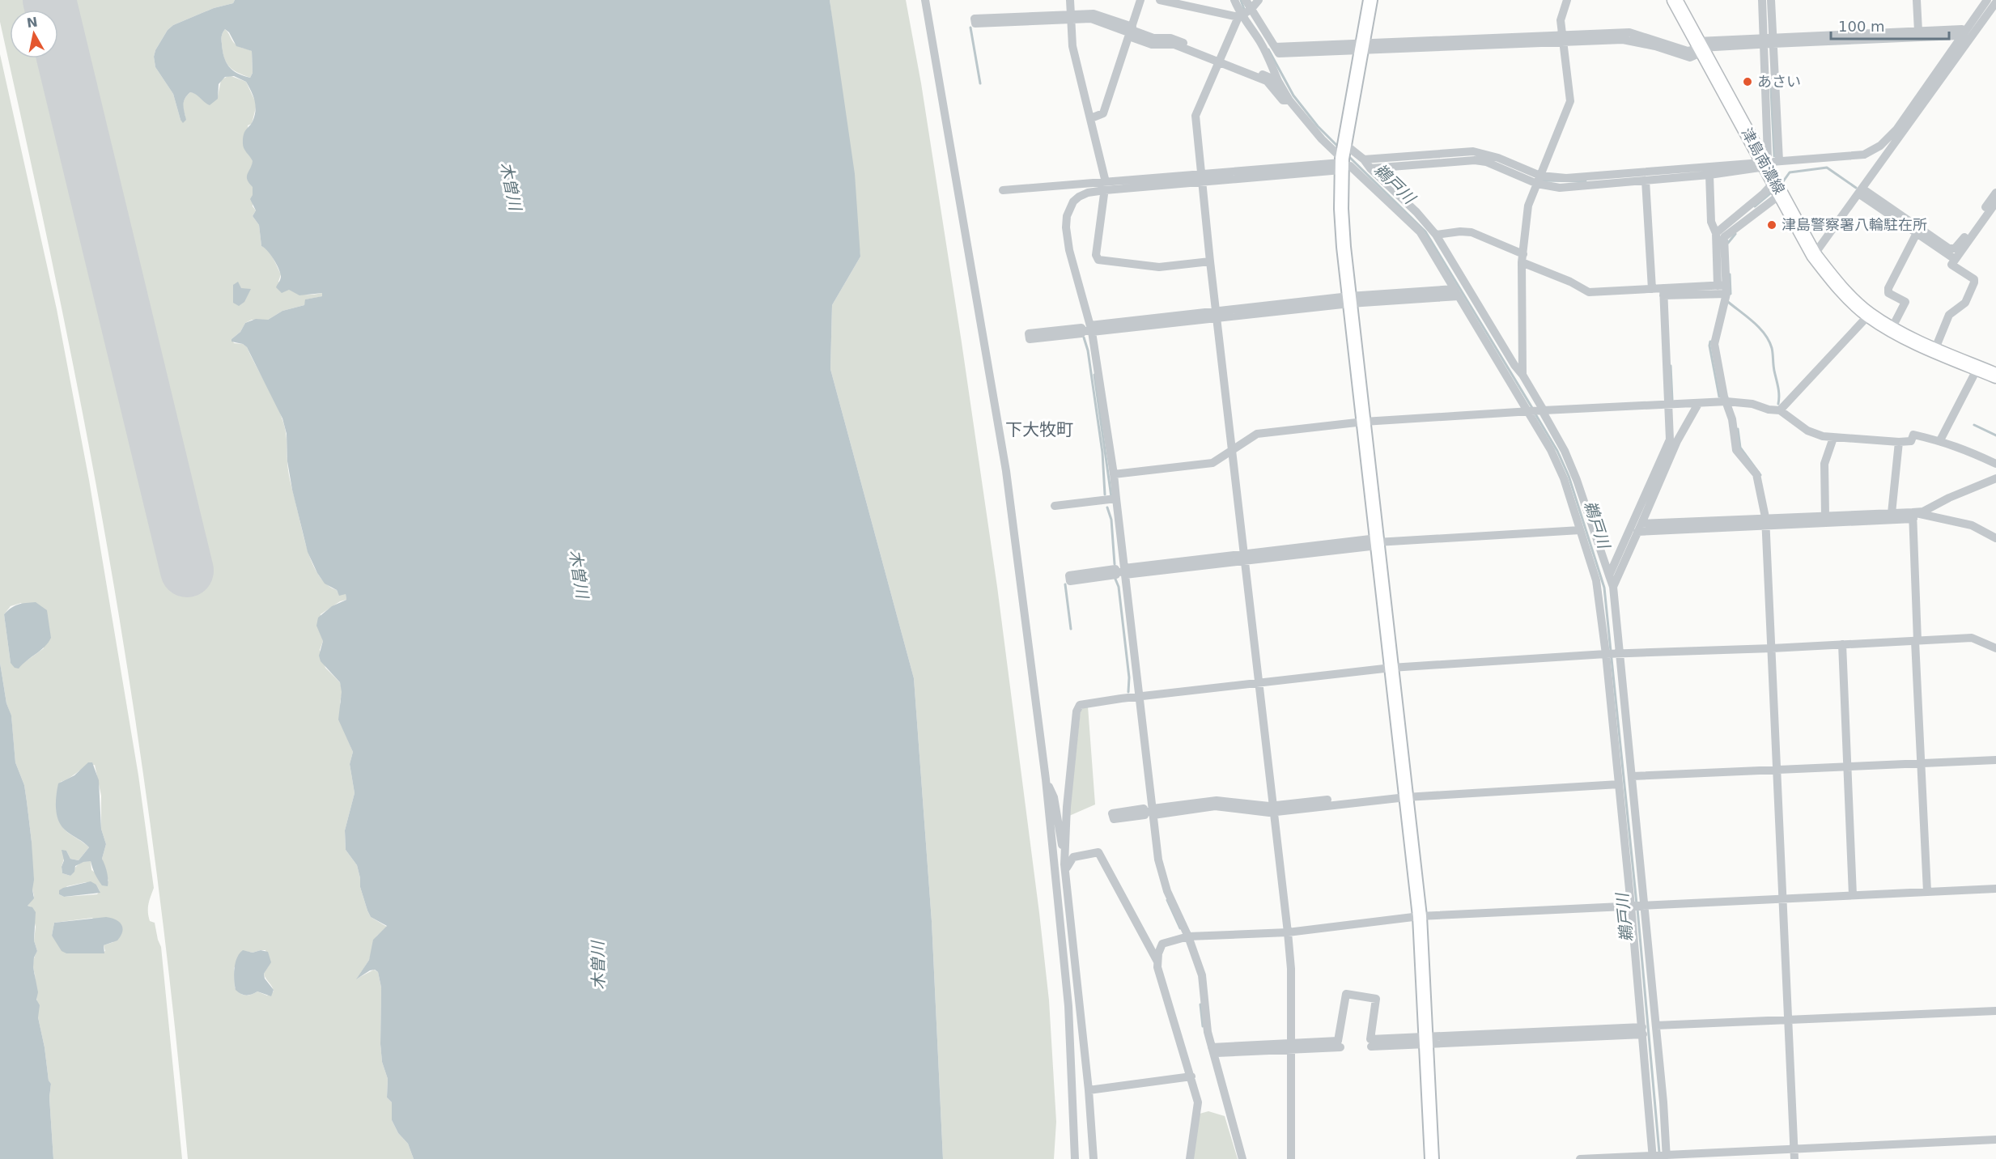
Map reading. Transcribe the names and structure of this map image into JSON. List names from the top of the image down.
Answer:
{
  "streets": {
    "main road": ["津島南濃線"]
  },
  "districts": ["下大牧町"],
  "water": ["鵜戸川", "木曽川"],
  "places": ["あさい", "津島警察署八輪駐在所"],
  "scale_bar": "100 m",
  "north": "top"
}
